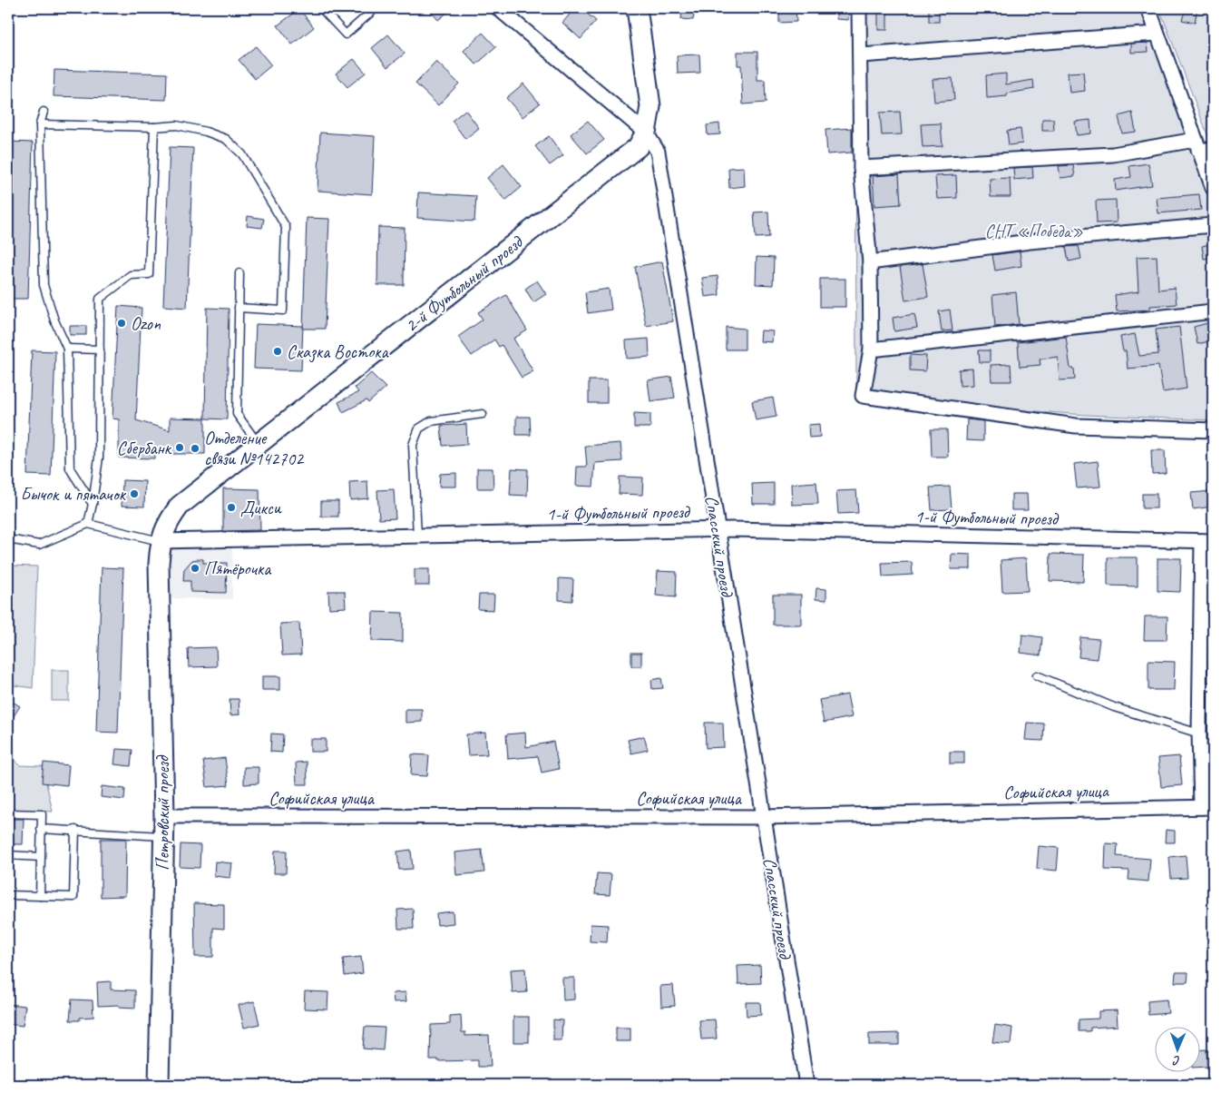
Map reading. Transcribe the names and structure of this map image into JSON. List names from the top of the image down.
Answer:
{
  "streets": {
    "street": [
      "2-й Футбольный проезд",
      "1-й Футбольный проезд",
      "Спасский проезд",
      "Софийская улица",
      "Петровский проезд"
    ]
  },
  "crossings": [
    ["2-й Футбольный проезд", "1-й Футбольный проезд"],
    ["2-й Футбольный проезд", "Спасский проезд"],
    ["2-й Футбольный проезд", "Петровский проезд"],
    ["1-й Футбольный проезд", "Спасский проезд"],
    ["1-й Футбольный проезд", "Петровский проезд"],
    ["Спасский проезд", "Софийская улица"],
    ["Софийская улица", "Петровский проезд"]
  ],
  "parks": ["СНТ «Победа»"],
  "places": [
    "Ozon",
    "Сказка Востока",
    "Сбербанк",
    "Отделение связи №142702",
    "Бычок и пятачок",
    "Дикси",
    "Пятёрочка"
  ],
  "north": "bottom"
}
